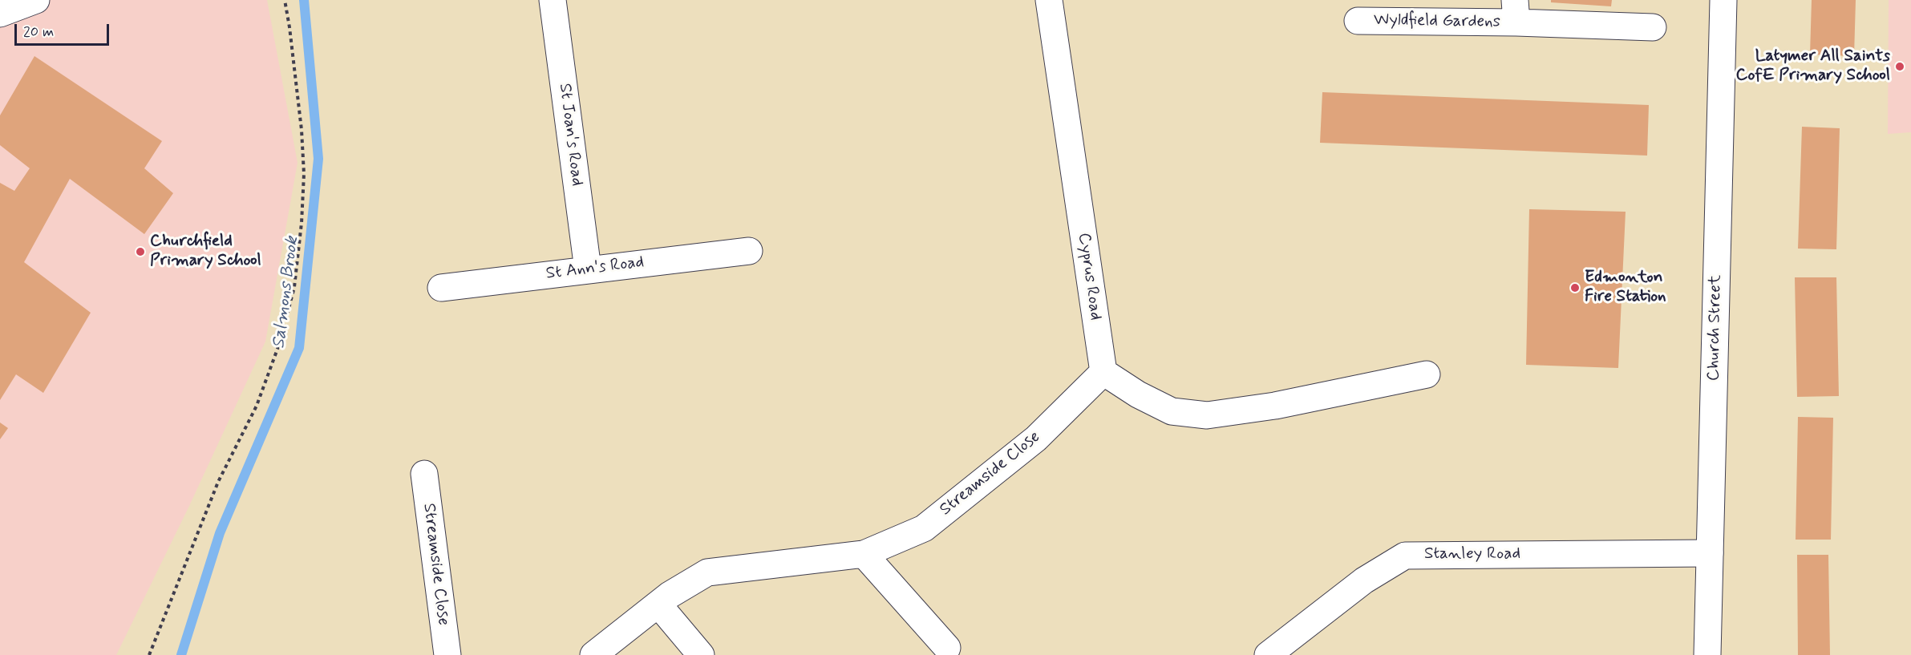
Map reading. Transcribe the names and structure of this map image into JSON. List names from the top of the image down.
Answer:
{
  "streets": {
    "street": [
      "Wyldfield Gardens",
      "St Joan's Road",
      "St Ann's Road",
      "Cyprus Road",
      "Church Street",
      "Streamside Close",
      "Stanley Road"
    ]
  },
  "crossings": [
    ["St Joan's Road", "St Ann's Road"],
    ["Cyprus Road", "Streamside Close"],
    ["Church Street", "Stanley Road"]
  ],
  "water": ["Salmons Brook"],
  "places": ["Latymer All Saints CofE Primary School", "Churchfield Primary School", "Edmonton Fire Station"],
  "scale_bar": "20 m"
}
